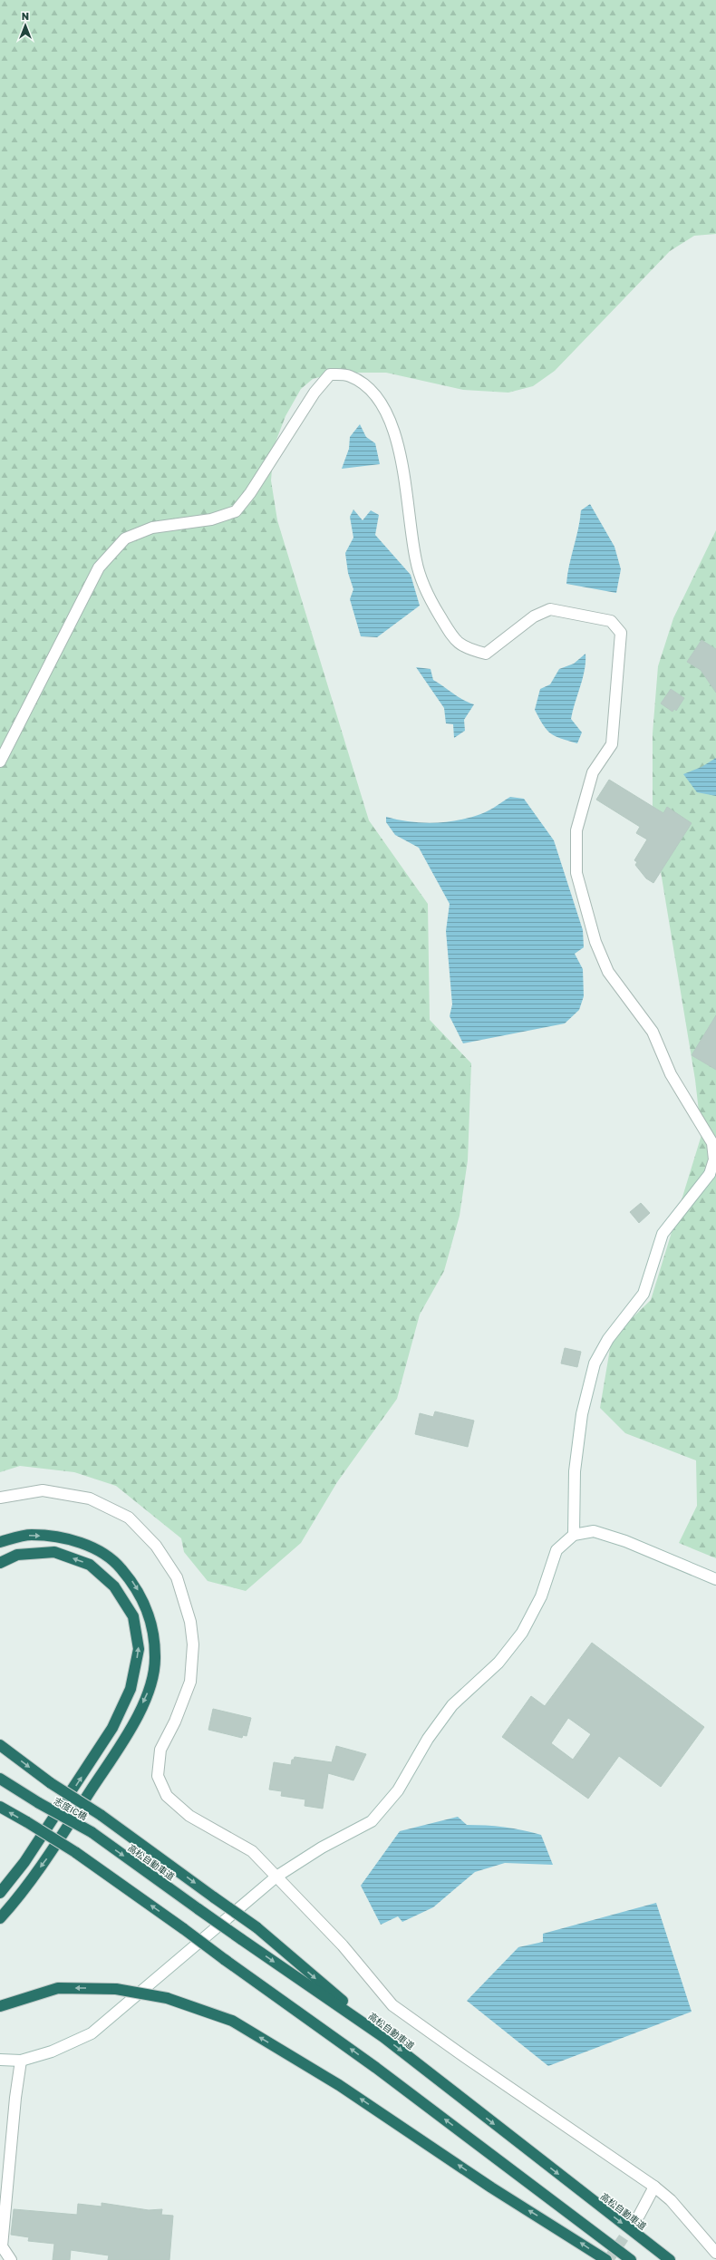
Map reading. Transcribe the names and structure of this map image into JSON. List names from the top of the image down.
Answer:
{
  "streets": {
    "highway": ["志度IC橋", "高松自動車道"]
  },
  "crossings": [
    ["志度IC橋", "高松自動車道"]
  ],
  "north": "top"
}
